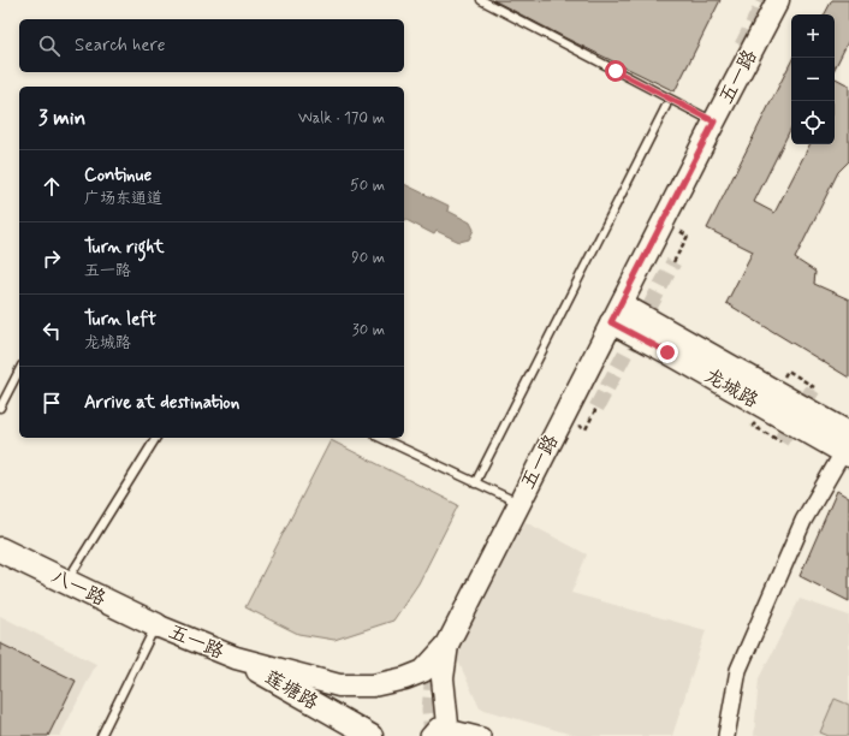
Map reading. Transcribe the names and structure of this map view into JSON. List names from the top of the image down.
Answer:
{
  "streets": {
    "main road": [
      "五一路",
      "龙城路",
      "八一路",
      "莲塘路"
    ]
  },
  "crossings": [
    ["五一路", "龙城路"],
    ["五一路", "八一路"],
    ["五一路", "莲塘路"]
  ],
  "page": {
    "map_buttons": ["+", "−"],
    "search": "Search here",
    "heading": ["3 min", "Walk · 170 m"],
    "list": [
      ["Continue", "广场东通道", "50 m"],
      ["Turn right", "五一路", "90 m"],
      ["Turn left", "龙城路", "30 m"],
      "Arrive at destination"
    ]
  }
}
